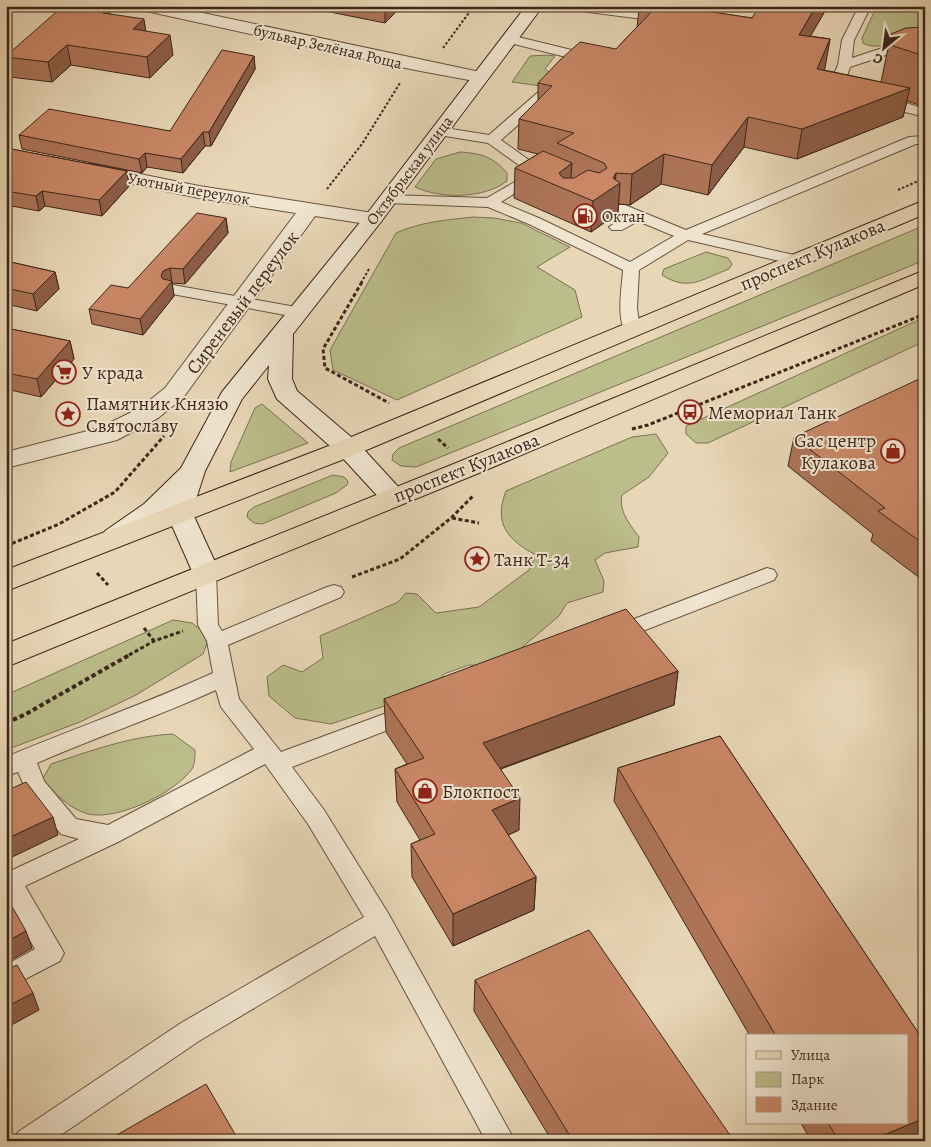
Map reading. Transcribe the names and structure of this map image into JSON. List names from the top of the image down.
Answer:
{
  "streets": {
    "main road": [
      "бульвар Зелёная Роща",
      "Октябрьская улица",
      "Уютный переулок",
      "проспект Кулакова",
      "Сиреневый переулок"
    ]
  },
  "crossings": [
    ["бульвар Зелёная Роща", "Октябрьская улица"],
    ["Октябрьская улица", "Уютный переулок"],
    ["Октябрьская улица", "проспект Кулакова"],
    ["Уютный переулок", "Сиреневый переулок"]
  ],
  "places": {
    "fuel station": ["Октан"],
    "supermarket": ["У крада"],
    "bus stop": ["Мемориал Танк"],
    "place": ["Памятник Князю Святославу", "Танк Т-34"],
    "shop": ["Gac центр Кулакова", "Блокпост"]
  },
  "legend": ["Улица", "Парк", "Здание"],
  "north": "bottom left"
}
